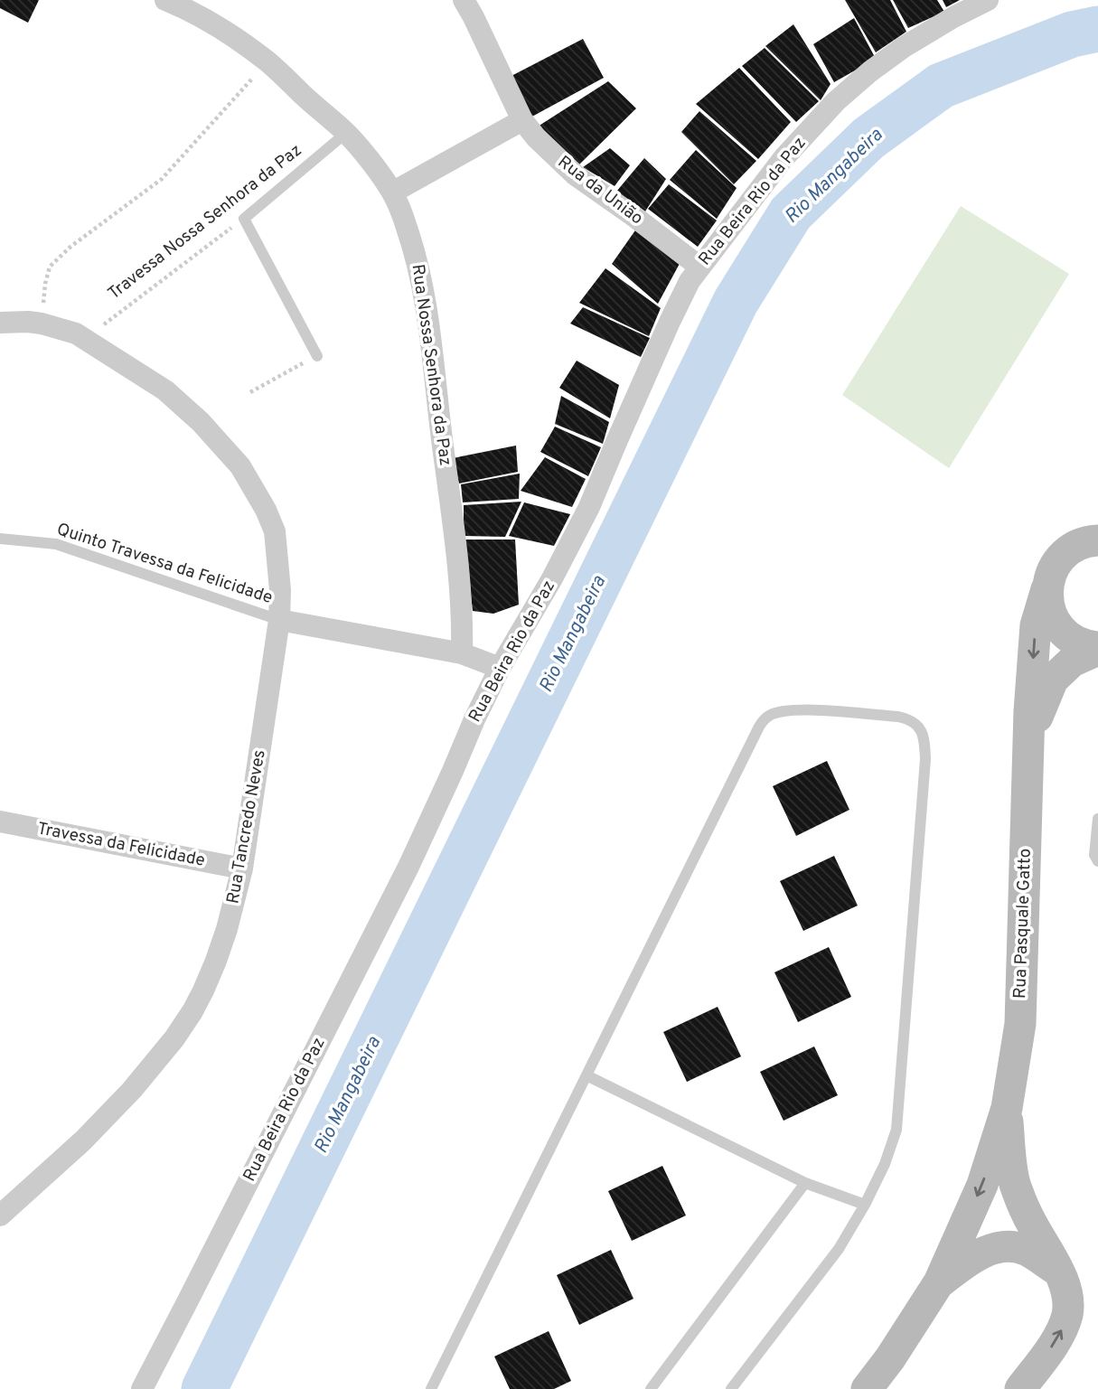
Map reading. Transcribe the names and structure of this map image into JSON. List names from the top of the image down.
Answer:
{
  "streets": {
    "street": [
      "Rua da União",
      "Rua Beira Rio da Paz",
      "Rua Nossa Senhora da Paz",
      "Rua Tancredo Neves",
      "Travessa da Felicidade",
      "Rua Pasquale Gatto"
    ],
    "lane": ["Travessa Nossa Senhora da Paz", "Quinto Travessa da Felicidade"]
  },
  "crossings": [
    ["Rua da União", "Rua Beira Rio da Paz"],
    ["Travessa Nossa Senhora da Paz", "Rua Nossa Senhora da Paz"],
    ["Travessa Nossa Senhora da Paz", "Rua Tancredo Neves"],
    ["Quinto Travessa da Felicidade", "Rua Tancredo Neves"],
    ["Rua Tancredo Neves", "Travessa da Felicidade"]
  ],
  "water": ["Rio Mangabeira"]
}
